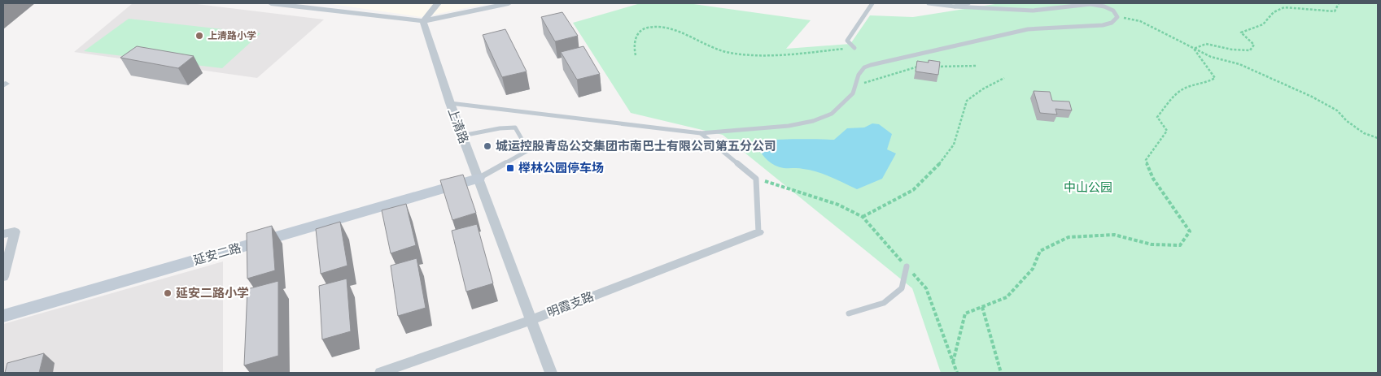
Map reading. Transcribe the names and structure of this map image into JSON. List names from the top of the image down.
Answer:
{
  "streets": {
    "street": ["上清路", "延安二路", "明霞支路"]
  },
  "crossings": [
    ["上清路", "延安二路"],
    ["上清路", "明霞支路"]
  ],
  "parks": ["中山公园"],
  "places": {
    "other": ["上清路小学", "城运控股青岛公交集团市南巴士有限公司第五分公司", "延安二路小学"],
    "transit": ["榉林公园停车场"]
  }
}
